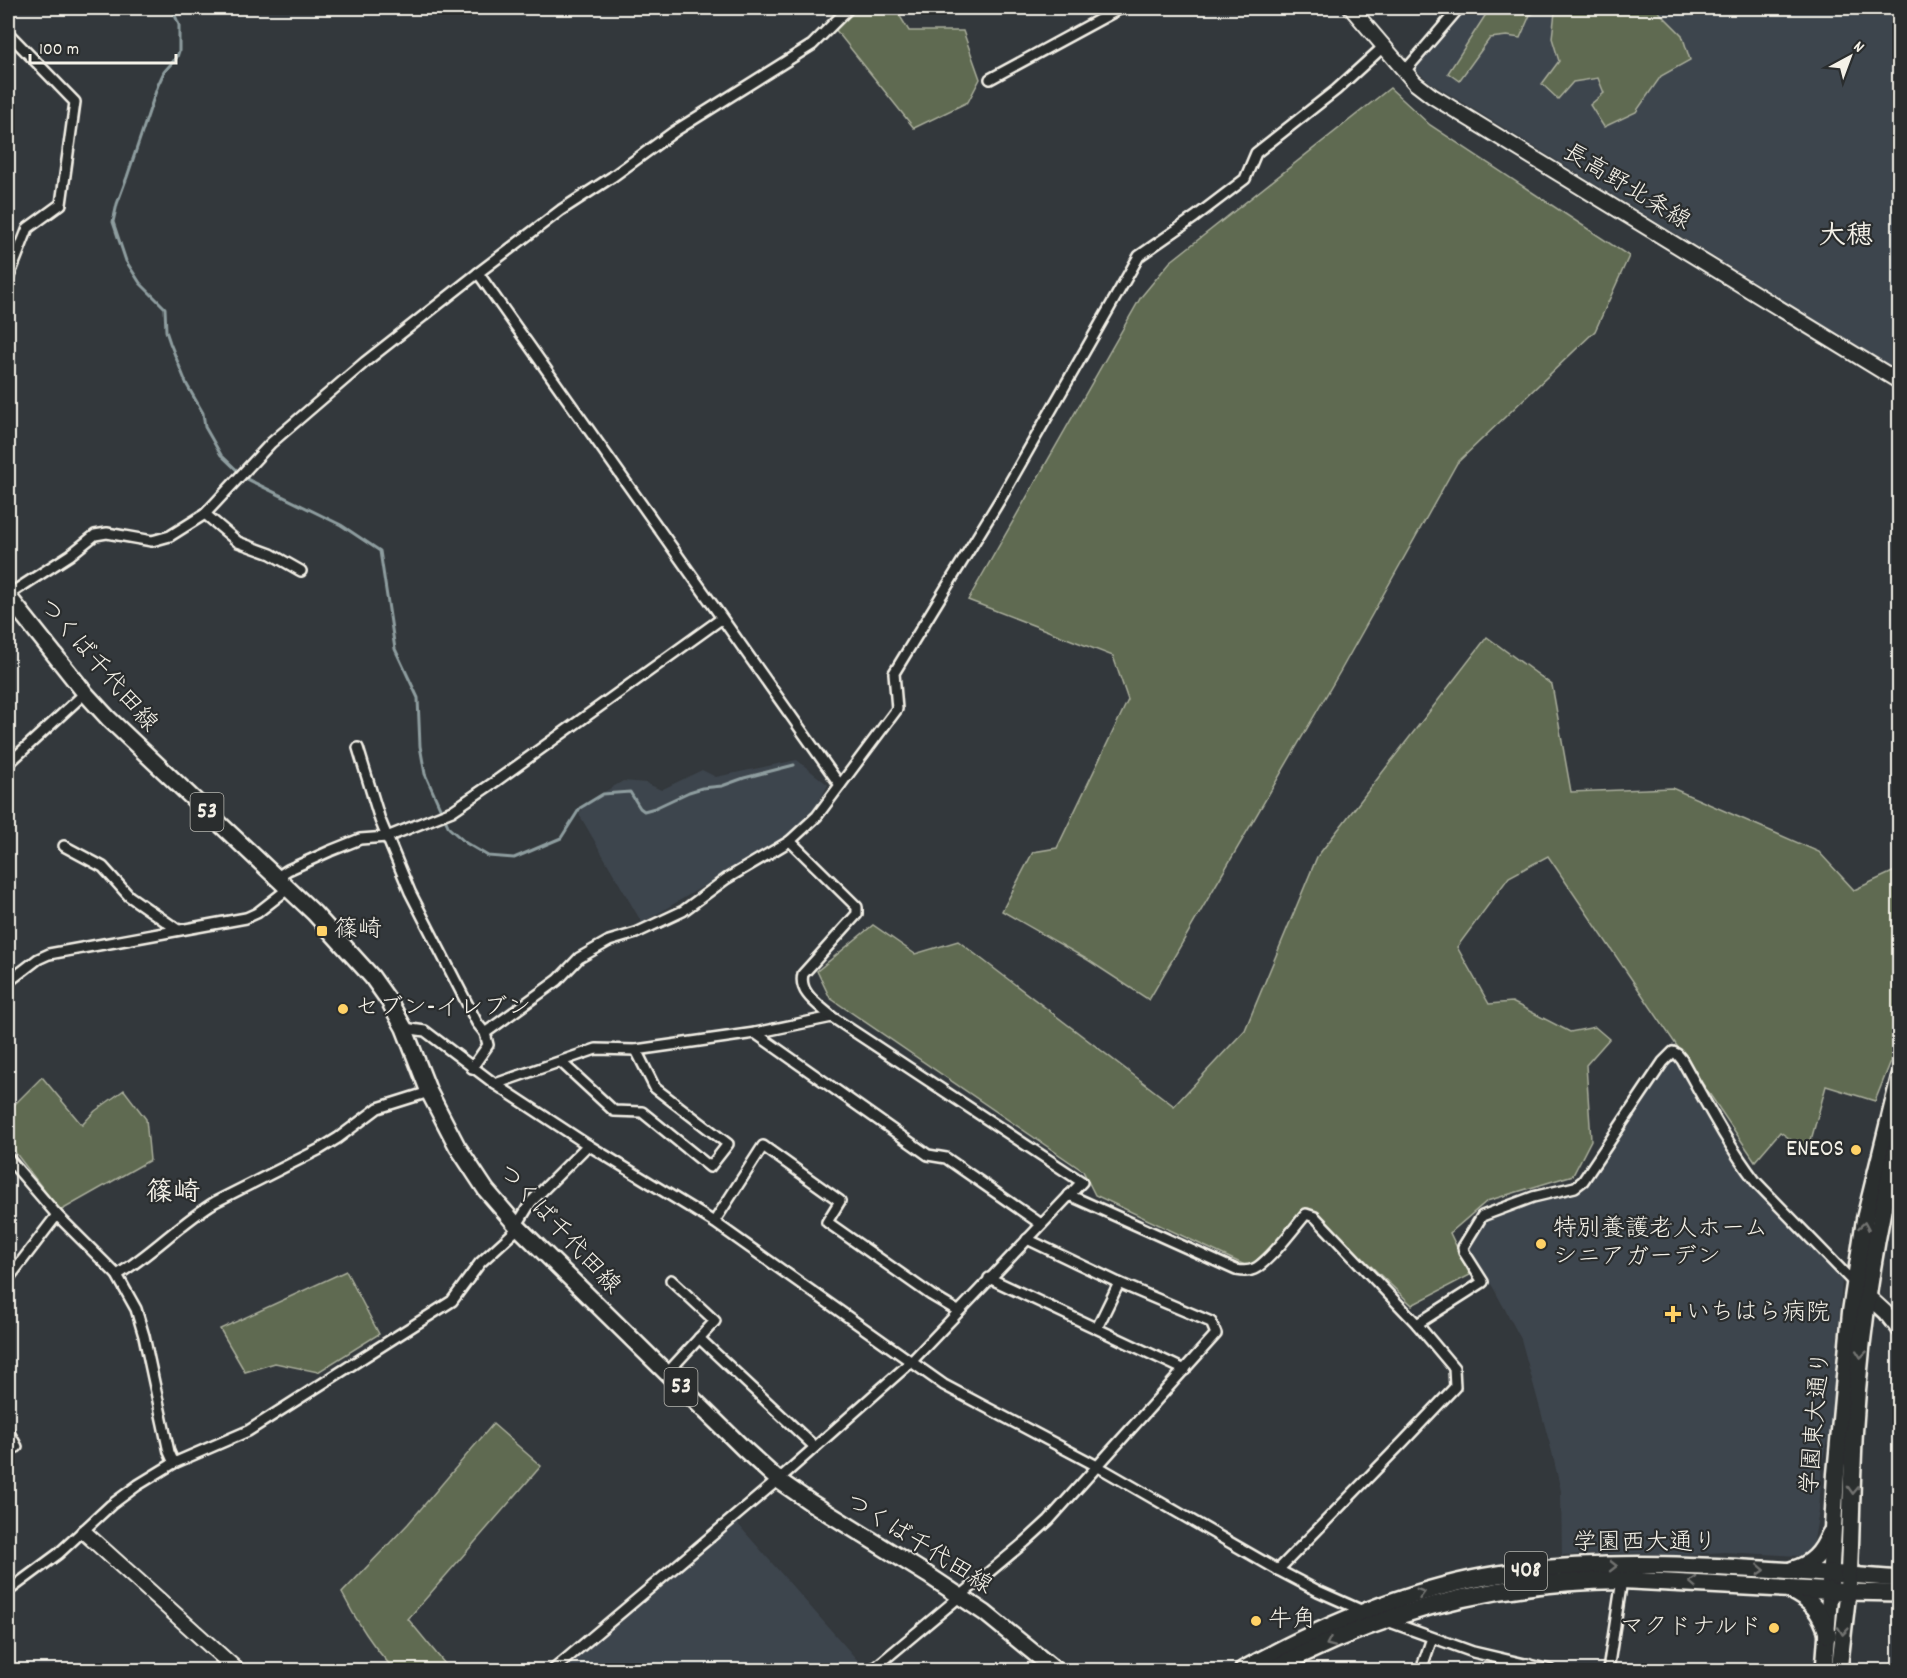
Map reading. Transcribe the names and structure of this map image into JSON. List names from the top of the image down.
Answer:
{
  "streets": {
    "highway": ["学園東大通り", "学園西大通り", "408"],
    "main road": ["長高野北条線", "つくば千代田線", "53"]
  },
  "crossings": [
    ["学園東大通り", "学園西大通り"]
  ],
  "districts": ["大穂", "篠崎"],
  "places": {
    "transit": ["篠崎"],
    "other": [
      "セブン-イレブン",
      "ENEOS",
      "特別養護老人ホーム シニアガーデン",
      "牛角",
      "マクドナルド"
    ],
    "health": ["いちはら病院"]
  },
  "scale_bar": "100 m",
  "north": "top right"
}
